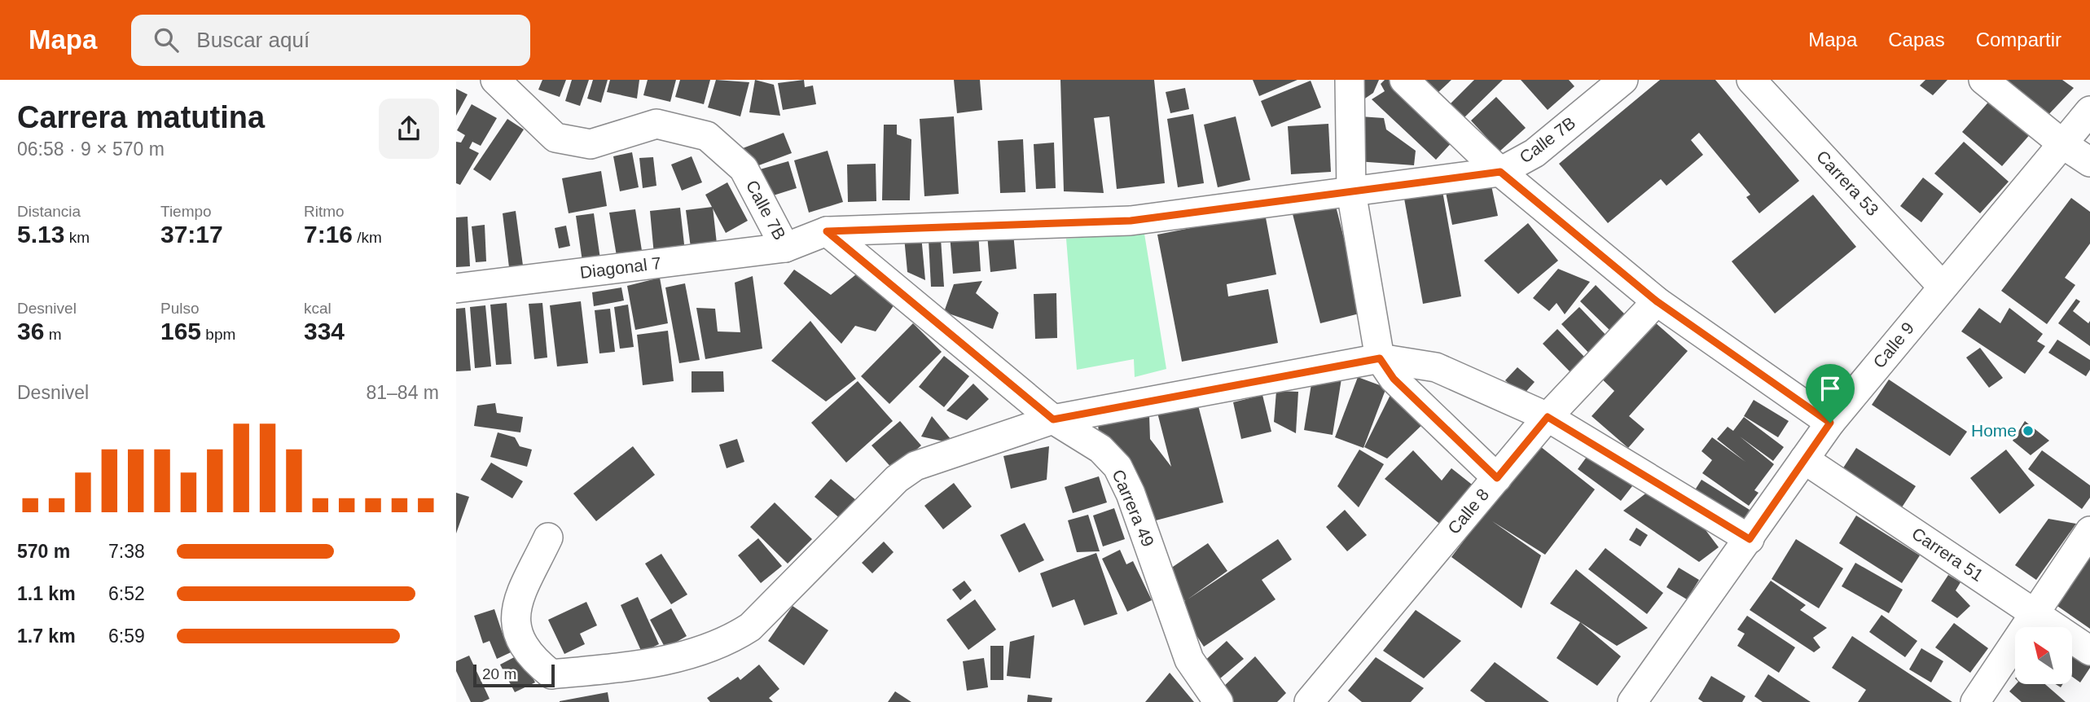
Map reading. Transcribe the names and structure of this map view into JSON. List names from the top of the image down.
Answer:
{
  "streets": {
    "street": [
      "Calle 7B",
      "Carrera 53",
      "Diagonal 7",
      "Calle 9",
      "Carrera 49",
      "Calle 8",
      "Carrera 51"
    ]
  },
  "crossings": [
    ["Calle 7B", "Diagonal 7"],
    ["Calle 7B", "Carrera 49"],
    ["Carrera 53", "Calle 9"],
    ["Calle 9", "Carrera 51"]
  ],
  "places": ["Home"],
  "scale_bar": "20 m",
  "north": "top left",
  "page": {
    "header": "Mapa",
    "search": "Buscar aquí",
    "nav": ["Mapa", "Capas", "Compartir"],
    "heading": ["Carrera matutina", "06:58 · 9 × 570 m"],
    "stats": [
      ["Distancia", "5.13 km"],
      ["Tiempo", "37:17"],
      ["Ritmo", "7:16 /km"],
      ["Desnivel", "36 m"],
      ["Pulso", "165 bpm"],
      ["kcal", "334"]
    ],
    "chart": ["Desnivel", "81–84 m"],
    "list": [
      {
        "name": "570 m",
        "note": "7:38"
      },
      {
        "name": "1.1 km",
        "note": "6:52"
      },
      {
        "name": "1.7 km",
        "note": "6:59"
      }
    ],
    "scale": "20 m"
  }
}
